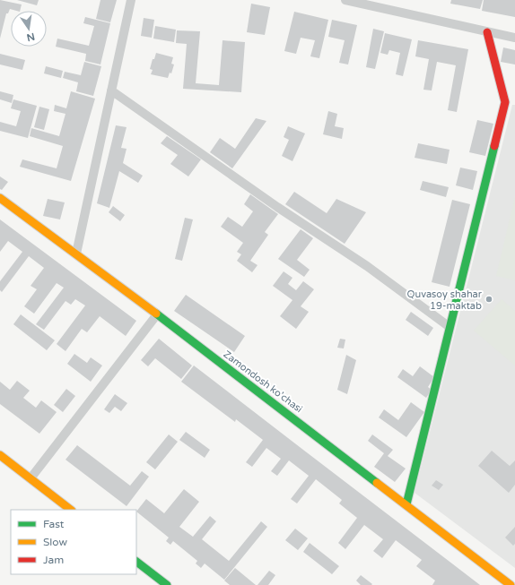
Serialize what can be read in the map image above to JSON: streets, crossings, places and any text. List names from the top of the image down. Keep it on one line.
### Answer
{"streets":{"street":["Zamondosh ko'chasi"]},"places":["Quvasoy shahar 19-maktab"],"legend":["Fast","Slow","Jam"],"north":"bottom"}
